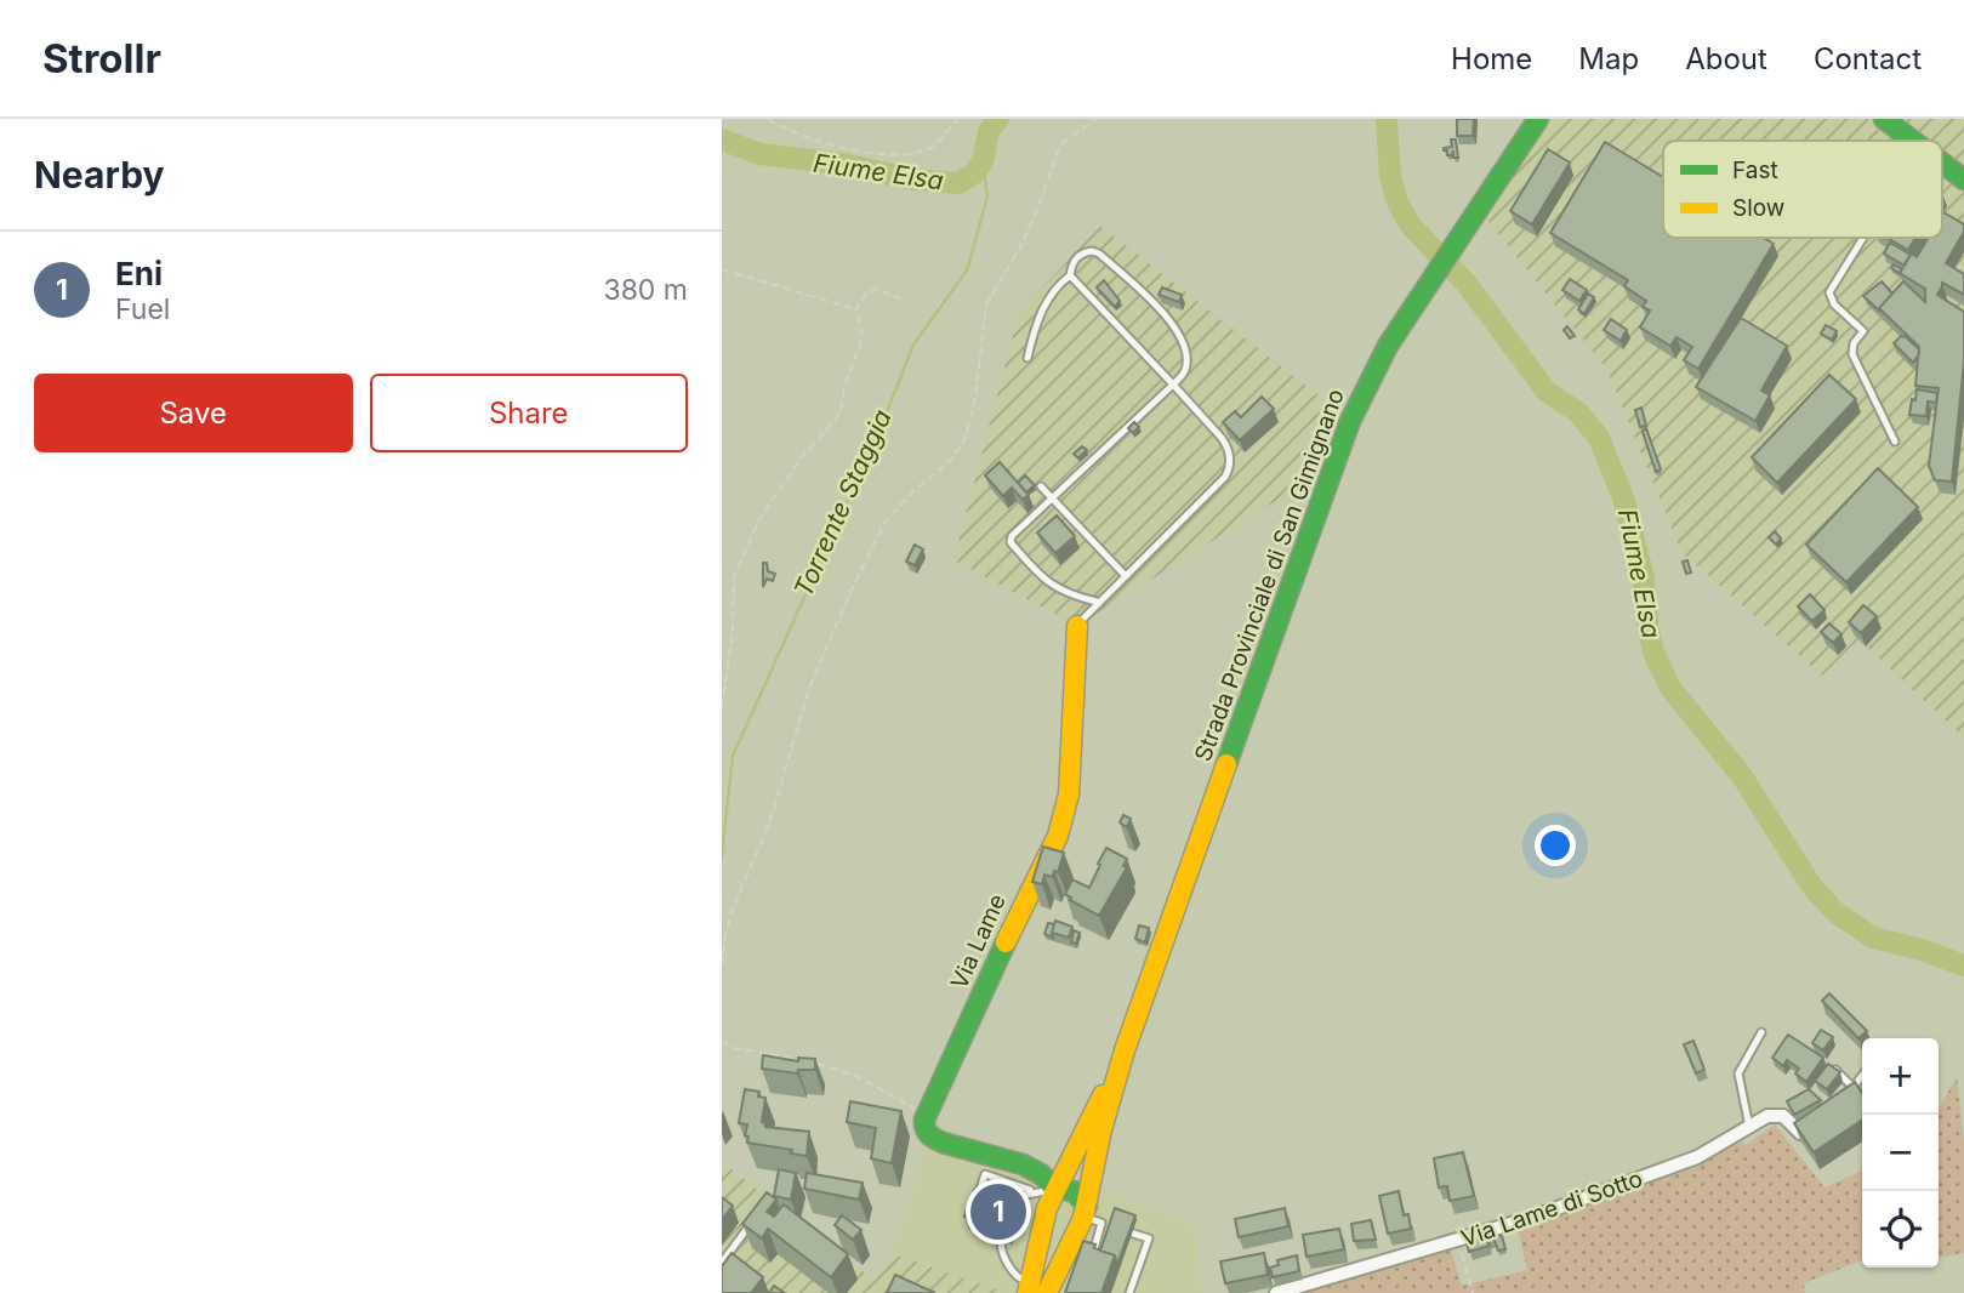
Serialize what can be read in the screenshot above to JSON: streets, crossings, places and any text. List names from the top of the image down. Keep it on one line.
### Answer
{"streets":{"main road":["Strada Provinciale di San Gimignano","Via Lame"],"street":["Via Lame di Sotto"]},"water":["Fiume Elsa","Torrente Staggia"],"legend":["Fast","Slow"],"page":{"header":"Strollr","nav":["Home","Map","About","Contact"],"heading":"Nearby","list":[{"mark":"1","name":"Eni","note":"Fuel","value":"380 m"}],"buttons":["Save","Share"],"map_buttons":["+","−"],"pins":"1"}}
